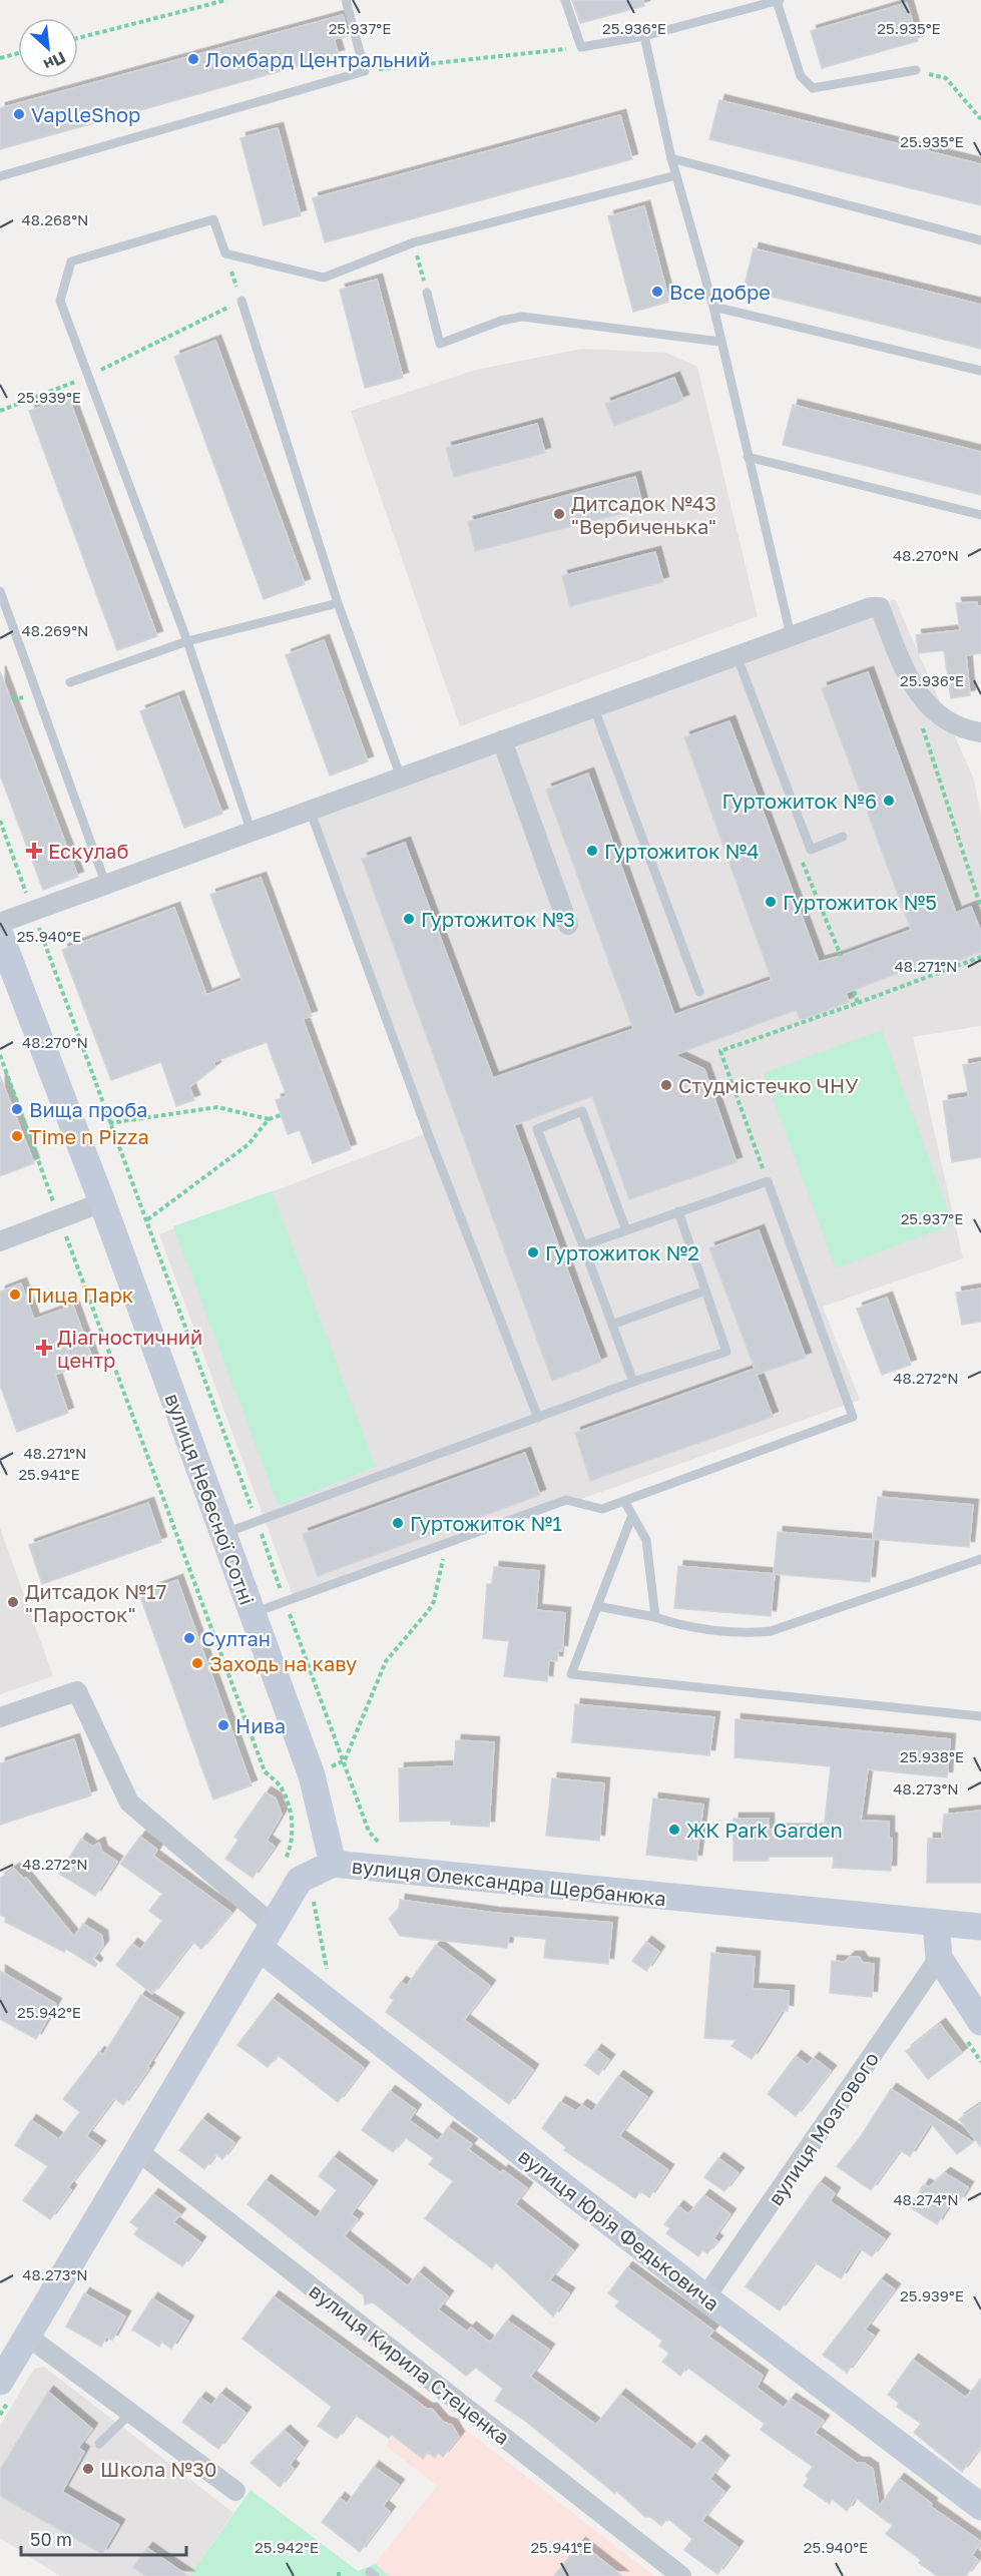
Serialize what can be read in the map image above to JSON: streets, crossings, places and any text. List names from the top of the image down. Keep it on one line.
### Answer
{"streets":{"street":["вулиця Небесної Сотні","вулиця Олександра Щербанюка","вулиця Мозгового","вулиця Юрія Федьковича","вулиця Кирила Стеценка"]},"crossings":[["вулиця Небесної Сотні","вулиця Олександра Щербанюка"],["вулиця Мозгового","вулиця Юрія Федьковича"]],"places":{"other":["Ломбард Центральний","VaplleShop","Все добре","Дитсадок №43 \"Вербиченька\"","Гуртожиток №6","Гуртожиток №4","Гуртожиток №5","Гуртожиток №3","Студмістечко ЧНУ","Вища проба","Time n Pizza","Гуртожиток №2","Пица Парк","Гуртожиток №1","Дитсадок №17 \"Паросток\"","Султан","Заходь на каву","Нива","ЖК Park Garden","Школа №30"],"health":["Ескулаб","Діагностичний центр"]},"scale_bar":"50 m","north":"bottom right","coordinates":["25.937°E","25.936°E","25.935°E","48.268°N","25.939°E","48.270°N","48.269°N","25.940°E","48.271°N","48.272°N","25.941°E","25.938°E","48.273°N","25.942°E","48.274°N"]}
